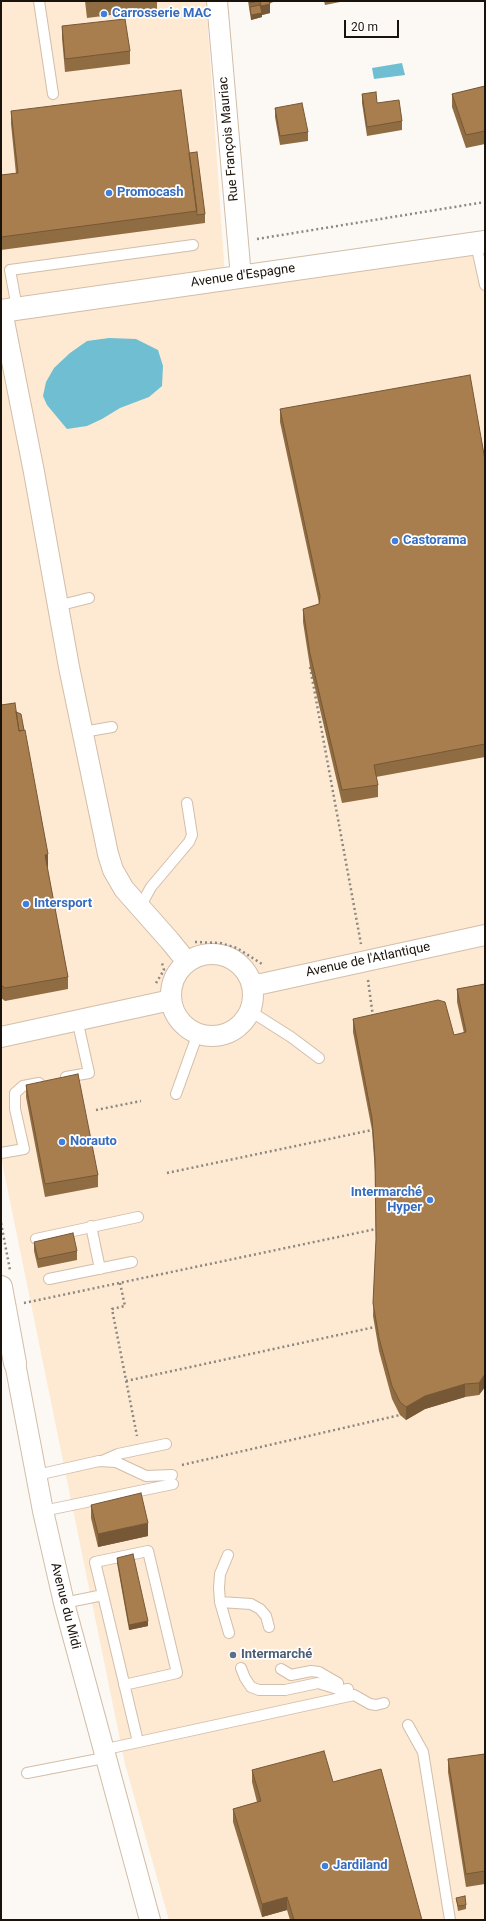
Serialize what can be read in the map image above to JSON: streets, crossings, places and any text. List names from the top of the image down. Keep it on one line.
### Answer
{"streets":{"street":["Rue François Mauriac","Avenue d'Espagne","Avenue de l'Atlantique","Avenue du Midi"]},"crossings":[["Rue François Mauriac","Avenue d'Espagne"]],"places":["Carrosserie MAC","Promocash","Castorama","Intersport","Norauto","Intermarché Hyper","Intermarché","Jardiland"],"scale_bar":"20 m"}
